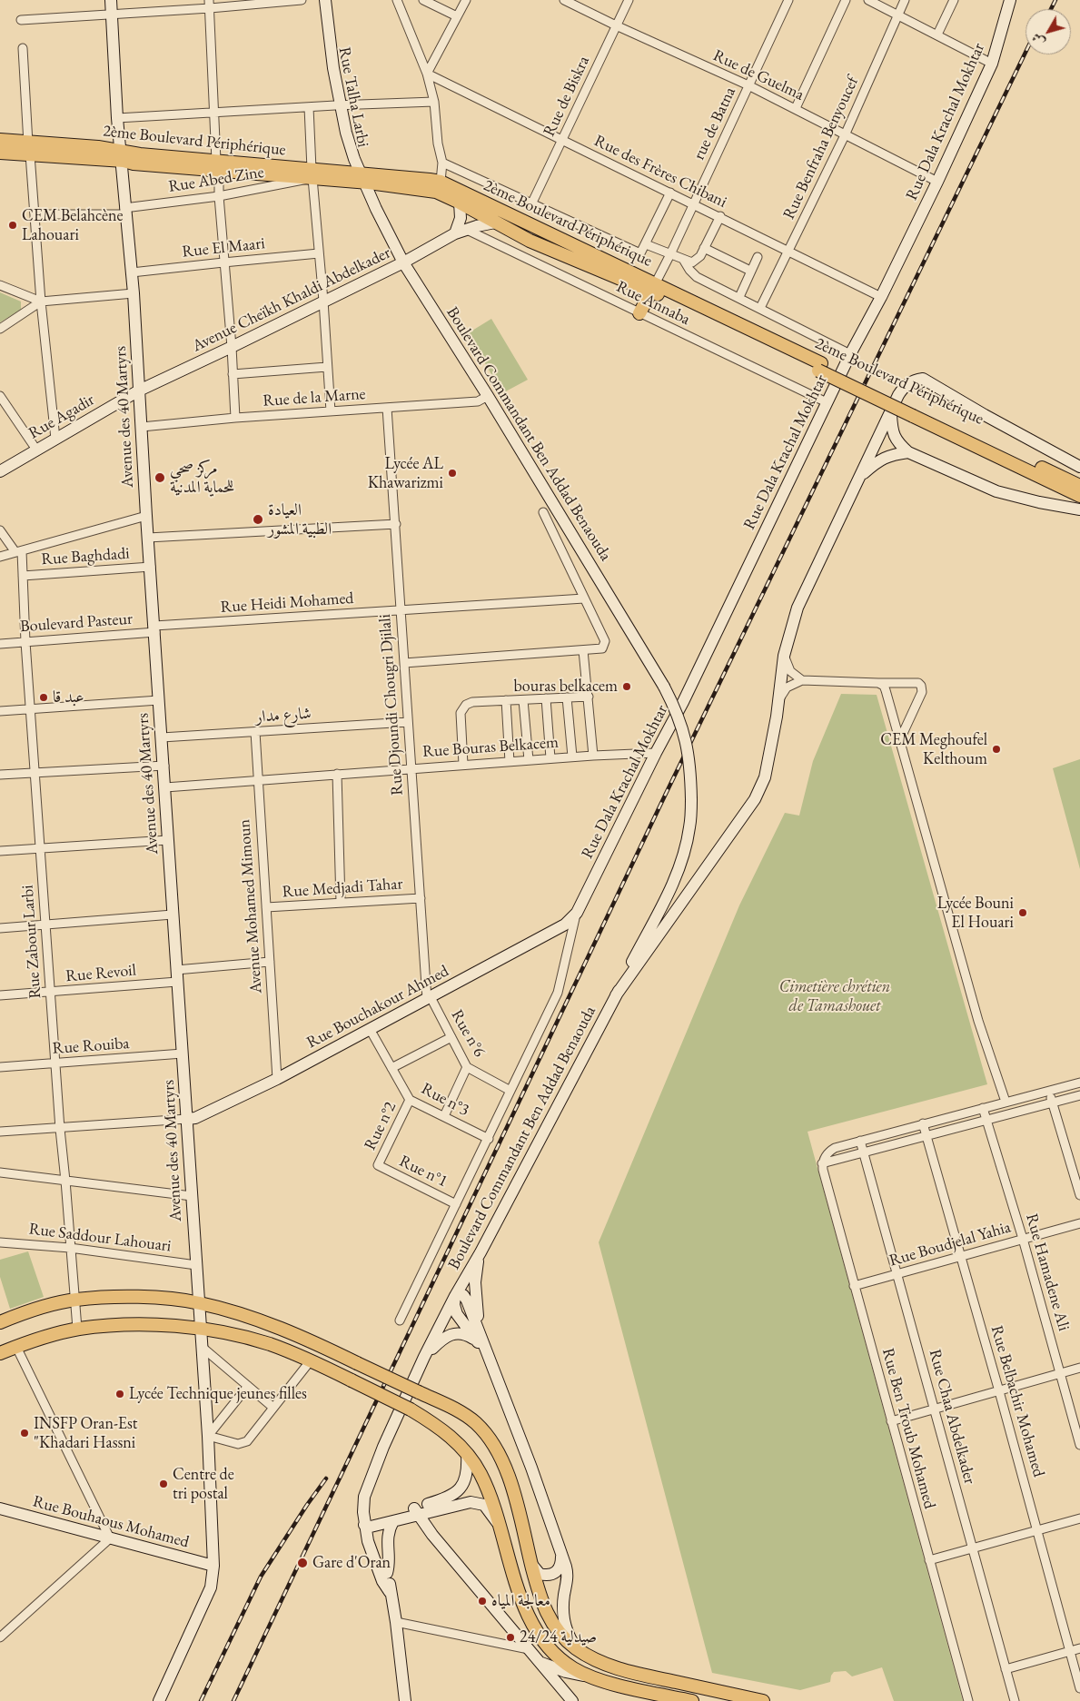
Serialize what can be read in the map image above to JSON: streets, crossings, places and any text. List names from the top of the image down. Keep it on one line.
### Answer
{"streets":{"main road":["2ème Boulevard Périphérique"],"street":["Rue de Guelma","Rue de Biskra","Rue Talha Larbi","Rue Dala Krachal Mokhtar","rue de Batna","Rue Benfraha Benyoucef","Rue des Frères Chibani","Rue Abed Zine","Rue El Maari","Avenue Cheïkh Khaldi Abdelkader","Rue Annaba","Rue de la Marne","Rue Agadir","Avenue des 40 Martyrs","Boulevard Commandant Ben Addad Benaouda","Rue Baghdadi","Rue Heidi Mohamed","Boulevard Pasteur","Rue Djoundi Chougri Djilali","شارع مدار","Rue Bouras Belkacem","Rue Medjadi Tahar","Avenue Mohamed Mimoun","Rue Zabour Larbi","Rue Revoil","Rue Bouchakour Ahmed","Rue n°6","Rue Rouiba","Rue n°3","Rue n°2","Rue n°1","Rue Saddour Lahouari","Rue Boudjelal Yahia","Rue Hamadene Ali","Rue Belbachir Mohamed","Rue Chaa Abdelkader","Rue Ben Troub Mohamed","Rue Bouhaous Mohamed"]},"crossings":[["Rue de Guelma","Rue de Biskra"],["Rue de Guelma","Rue Dala Krachal Mokhtar"],["Rue de Guelma","rue de Batna"],["Rue de Guelma","Rue Benfraha Benyoucef"],["Rue de Biskra","Rue des Frères Chibani"],["Rue Dala Krachal Mokhtar","Rue des Frères Chibani"],["Rue Dala Krachal Mokhtar","Rue Annaba"],["Rue Dala Krachal Mokhtar","Rue Bouras Belkacem"],["Rue Dala Krachal Mokhtar","Rue Bouchakour Ahmed"],["rue de Batna","2ème Boulevard Périphérique"],["rue de Batna","Rue des Frères Chibani"],["2ème Boulevard Périphérique","Rue Abed Zine"],["2ème Boulevard Périphérique","Avenue Cheïkh Khaldi Abdelkader"],["2ème Boulevard Périphérique","Avenue des 40 Martyrs"],["2ème Boulevard Périphérique","Boulevard Commandant Ben Addad Benaouda"],["Rue Benfraha Benyoucef","Rue des Frères Chibani"],["Rue Abed Zine","Avenue des 40 Martyrs"],["Rue El Maari","Avenue des 40 Martyrs"],["Avenue Cheïkh Khaldi Abdelkader","Rue Annaba"],["Avenue Cheïkh Khaldi Abdelkader","Rue Agadir"],["Avenue Cheïkh Khaldi Abdelkader","Avenue des 40 Martyrs"],["Avenue Cheïkh Khaldi Abdelkader","Boulevard Commandant Ben Addad Benaouda"],["Rue de la Marne","Avenue des 40 Martyrs"],["Rue de la Marne","Boulevard Commandant Ben Addad Benaouda"],["Rue de la Marne","Rue Djoundi Chougri Djilali"],["Rue Agadir","Avenue des 40 Martyrs"],["Avenue des 40 Martyrs","Rue Baghdadi"],["Avenue des 40 Martyrs","Rue Heidi Mohamed"],["Avenue des 40 Martyrs","Boulevard Pasteur"],["Avenue des 40 Martyrs","شارع مدار"],["Avenue des 40 Martyrs","Rue Bouras Belkacem"],["Avenue des 40 Martyrs","Rue Revoil"],["Avenue des 40 Martyrs","Rue Bouchakour Ahmed"],["Avenue des 40 Martyrs","Rue Rouiba"],["Avenue des 40 Martyrs","Rue Saddour Lahouari"],["Avenue des 40 Martyrs","Rue Bouhaous Mohamed"],["Rue Baghdadi","Rue Zabour Larbi"],["Rue Heidi Mohamed","Boulevard Pasteur"],["Rue Heidi Mohamed","Rue Djoundi Chougri Djilali"],["Boulevard Pasteur","Rue Zabour Larbi"],["Rue Djoundi Chougri Djilali","شارع مدار"],["Rue Djoundi Chougri Djilali","Rue Bouras Belkacem"],["Rue Djoundi Chougri Djilali","Rue Medjadi Tahar"],["Rue Djoundi Chougri Djilali","Rue Bouchakour Ahmed"],["Rue Djoundi Chougri Djilali","Rue n°6"],["شارع مدار","Avenue Mohamed Mimoun"],["Rue Bouras Belkacem","Avenue Mohamed Mimoun"],["Rue Medjadi Tahar","Avenue Mohamed Mimoun"],["Avenue Mohamed Mimoun","Rue Bouchakour Ahmed"],["Rue Zabour Larbi","Rue Revoil"],["Rue Zabour Larbi","Rue Rouiba"],["Rue Zabour Larbi","Rue Saddour Lahouari"],["Rue Bouchakour Ahmed","Rue n°6"],["Rue Bouchakour Ahmed","Rue n°3"],["Rue n°3","Rue n°2"],["Rue n°2","Rue n°1"],["Rue Boudjelal Yahia","Rue Hamadene Ali"],["Rue Boudjelal Yahia","Rue Belbachir Mohamed"],["Rue Boudjelal Yahia","Rue Chaa Abdelkader"],["Rue Boudjelal Yahia","Rue Ben Troub Mohamed"]],"parks":["Cimetière chrétien de Tamashouet"],"places":["CEM Belahcène Lahouari","Lycée AL Khawarizmi","مركز صحي للحماية المدنية","العيادة الطبية المشور","bouras belkacem","عبد قا","CEM Meghoufel Kelthoum","Lycée Bouni El Houari","Lycée Technique jeunes filles","INSFP Oran-Est \"Khadari Hassni","Centre de tri postal","Gare d'Oran","معالجة المياه","صيدلية 24/24"],"north":"bottom left"}
